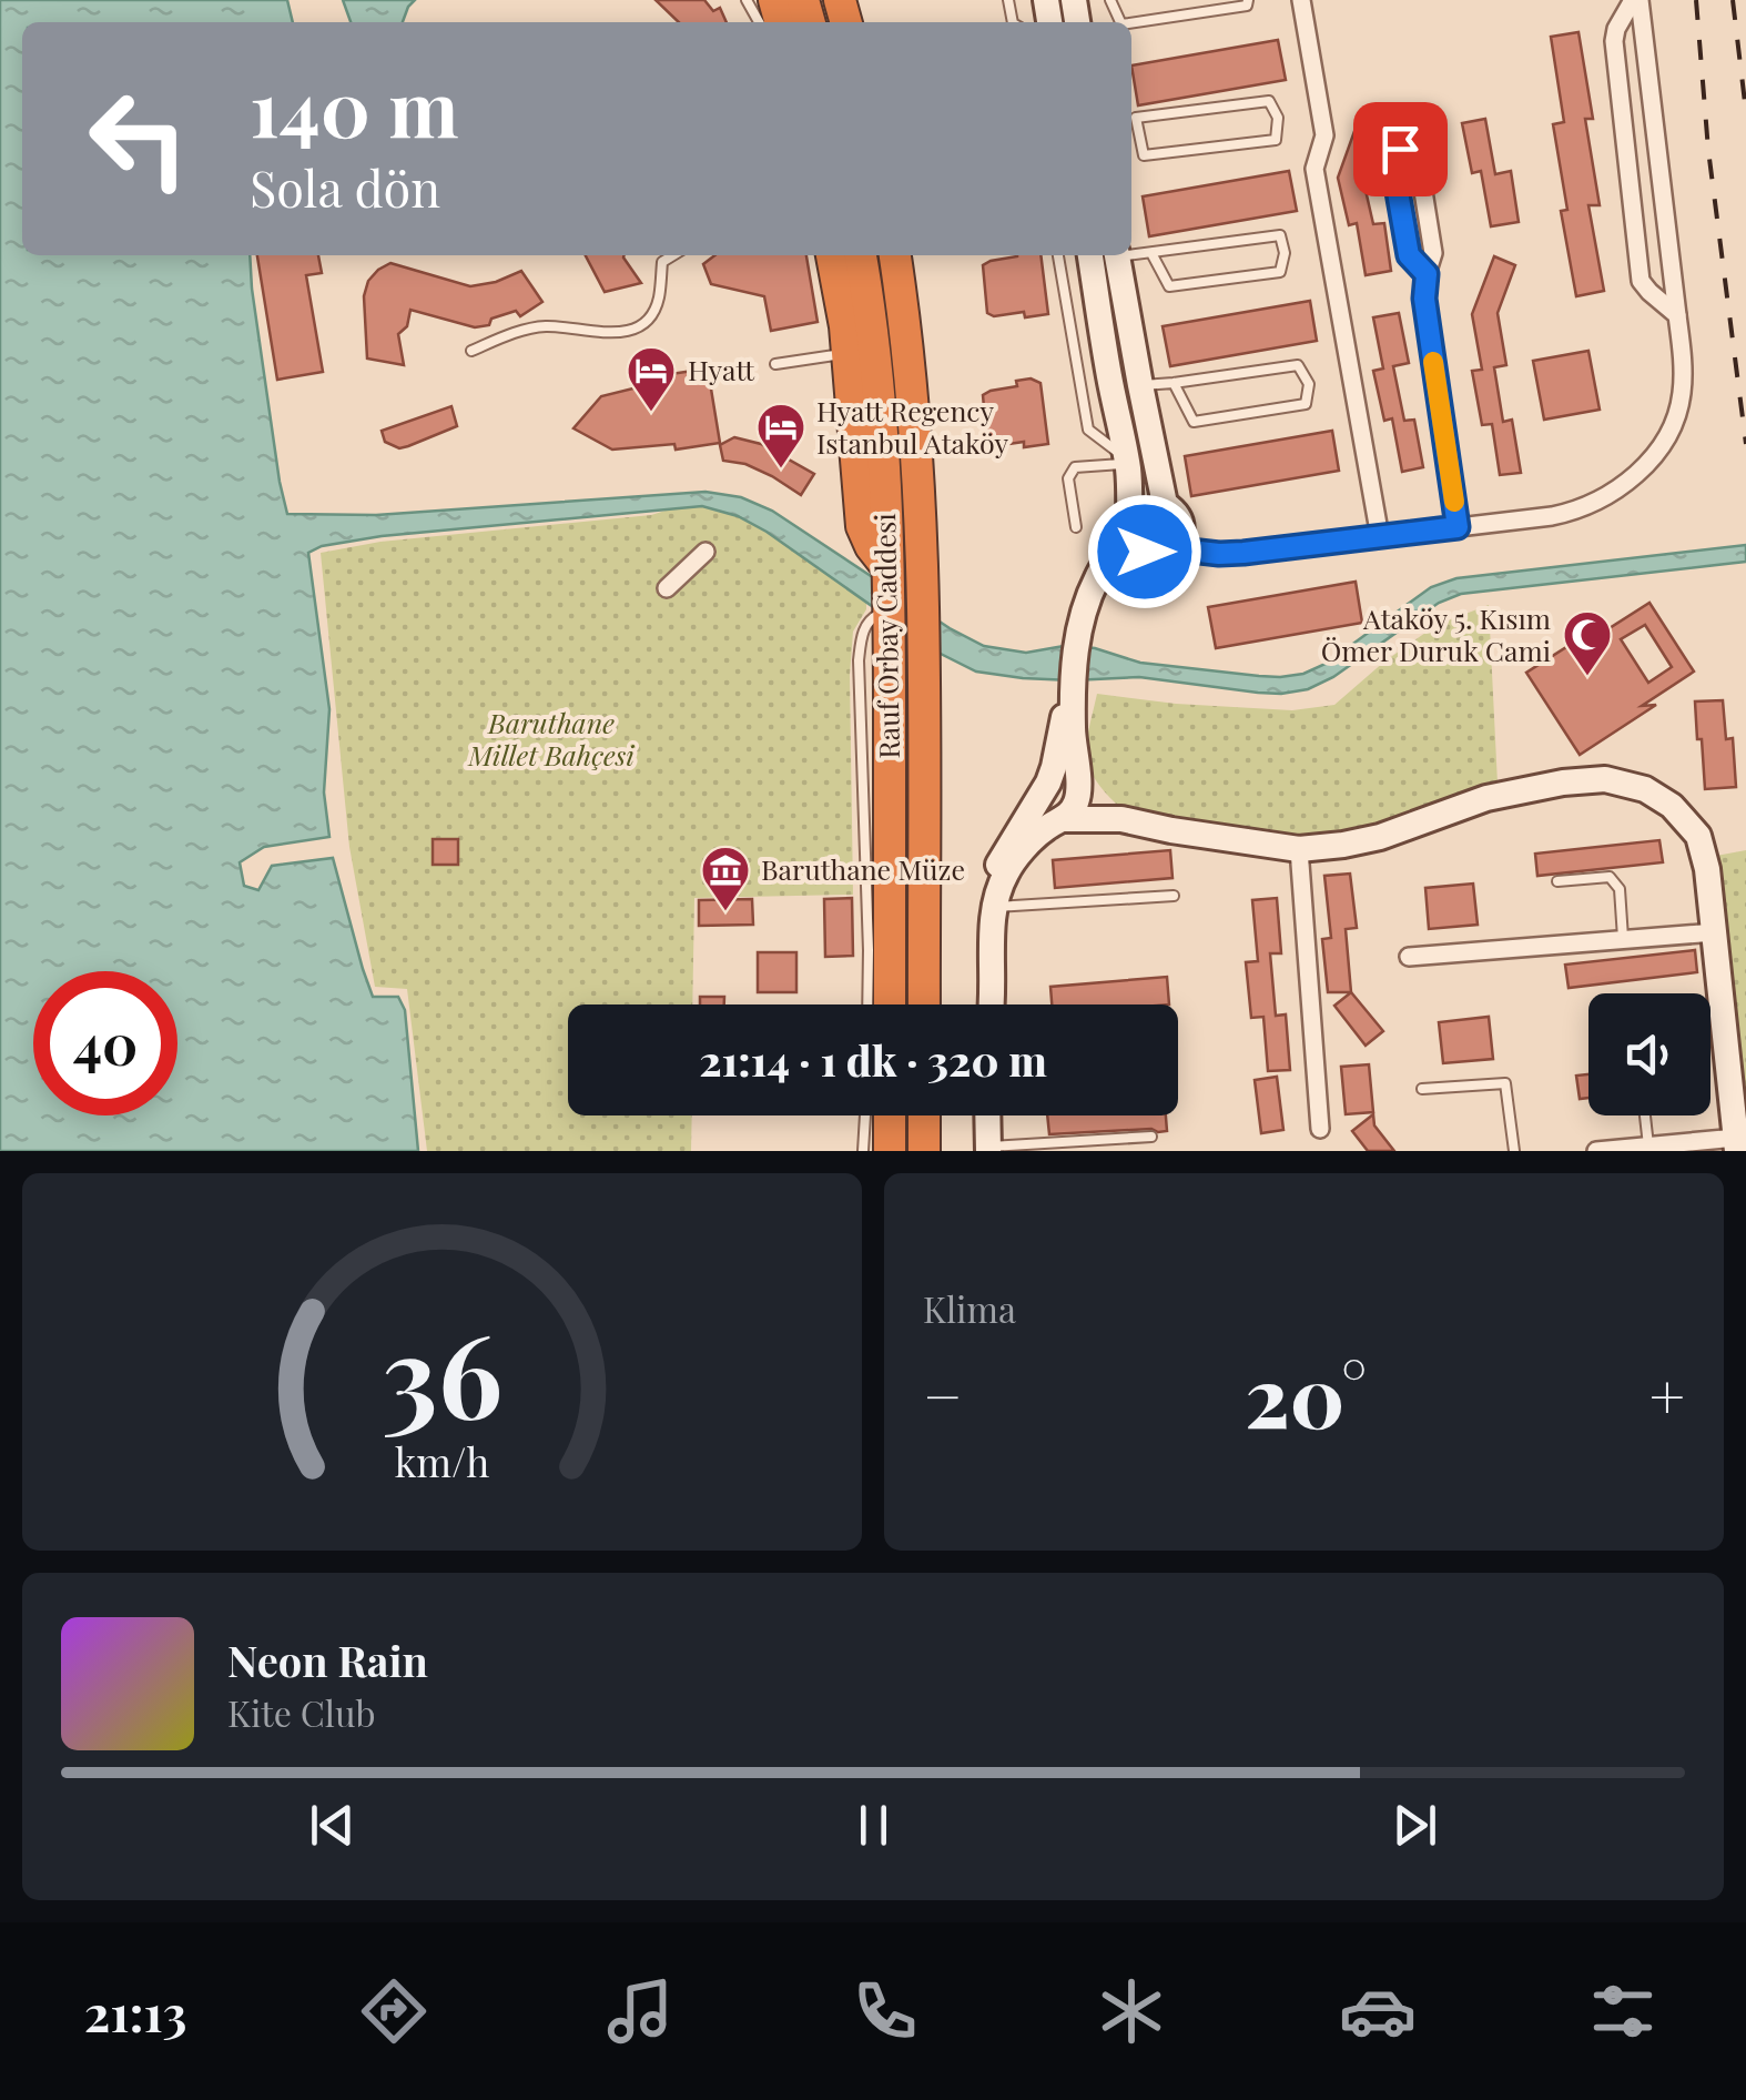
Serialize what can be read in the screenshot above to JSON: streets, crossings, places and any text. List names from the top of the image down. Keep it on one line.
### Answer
{"streets":{"highway":["Rauf Orbay Caddesi"]},"parks":["Baruthane Millet Bahçesi"],"places":{"hotel":["Hyatt","Hyatt Regency Istanbul Ataköy"],"mosque":["Ataköy 5. Kısım Ömer Duruk Cami"],"museum":["Baruthane Müze"]},"page":{"turn":["140 m","Sola dön"],"limit":"40","trip":"21:14 · 1 dk · 320 m","tile":"Klima","heat":["−","20°","+"],"song":["Neon Rain","Kite Club"],"tabs":"21:13","gauge":["36","km/h"]}}
